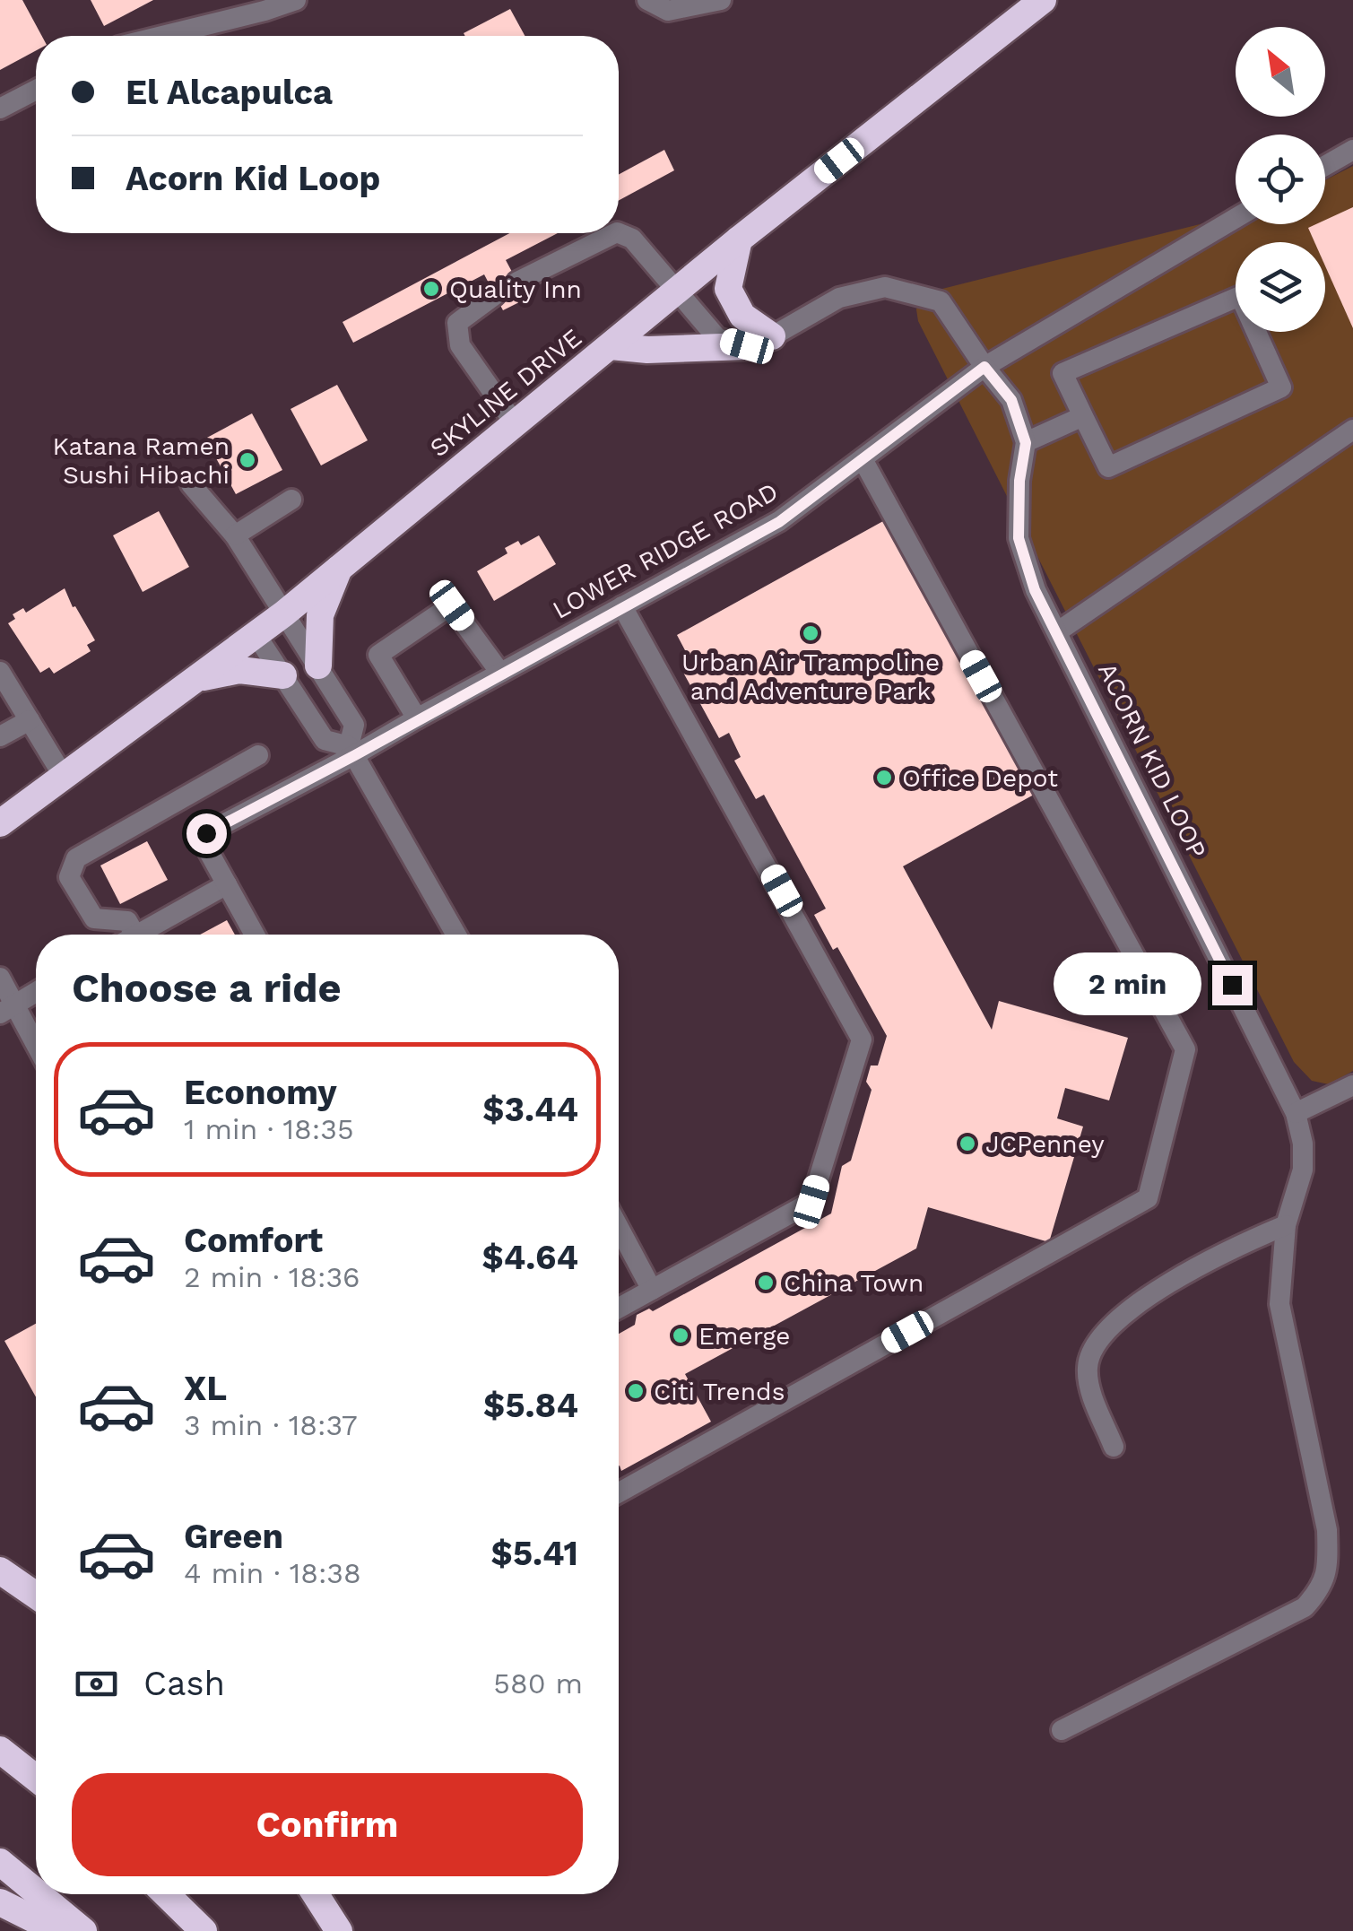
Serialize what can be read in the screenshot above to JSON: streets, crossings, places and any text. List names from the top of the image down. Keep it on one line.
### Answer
{"streets":{"highway":["SKYLINE DRIVE"],"street":["LOWER RIDGE ROAD","ACORN KID LOOP"]},"crossings":[["LOWER RIDGE ROAD","ACORN KID LOOP"]],"places":["Quality Inn","Katana Ramen Sushi Hibachi","Urban Air Trampoline and Adventure Park","Office Depot","JCPenney","China Town","Emerge","Citi Trends"],"north":"top left","page":{"banner":["El Alcapulca","Acorn Kid Loop"],"heading":"Choose a ride","bubble":"2 min","list":[{"name":"Economy","note":"1 min · 18:35","value":"$3.44"},{"name":"Comfort","note":"2 min · 18:36","value":"$4.64"},{"name":"XL","note":"3 min · 18:37","value":"$5.84"},{"name":"Green","note":"4 min · 18:38","value":"$5.41"}],"pay":["Cash","580 m"],"buttons":"Confirm"}}
